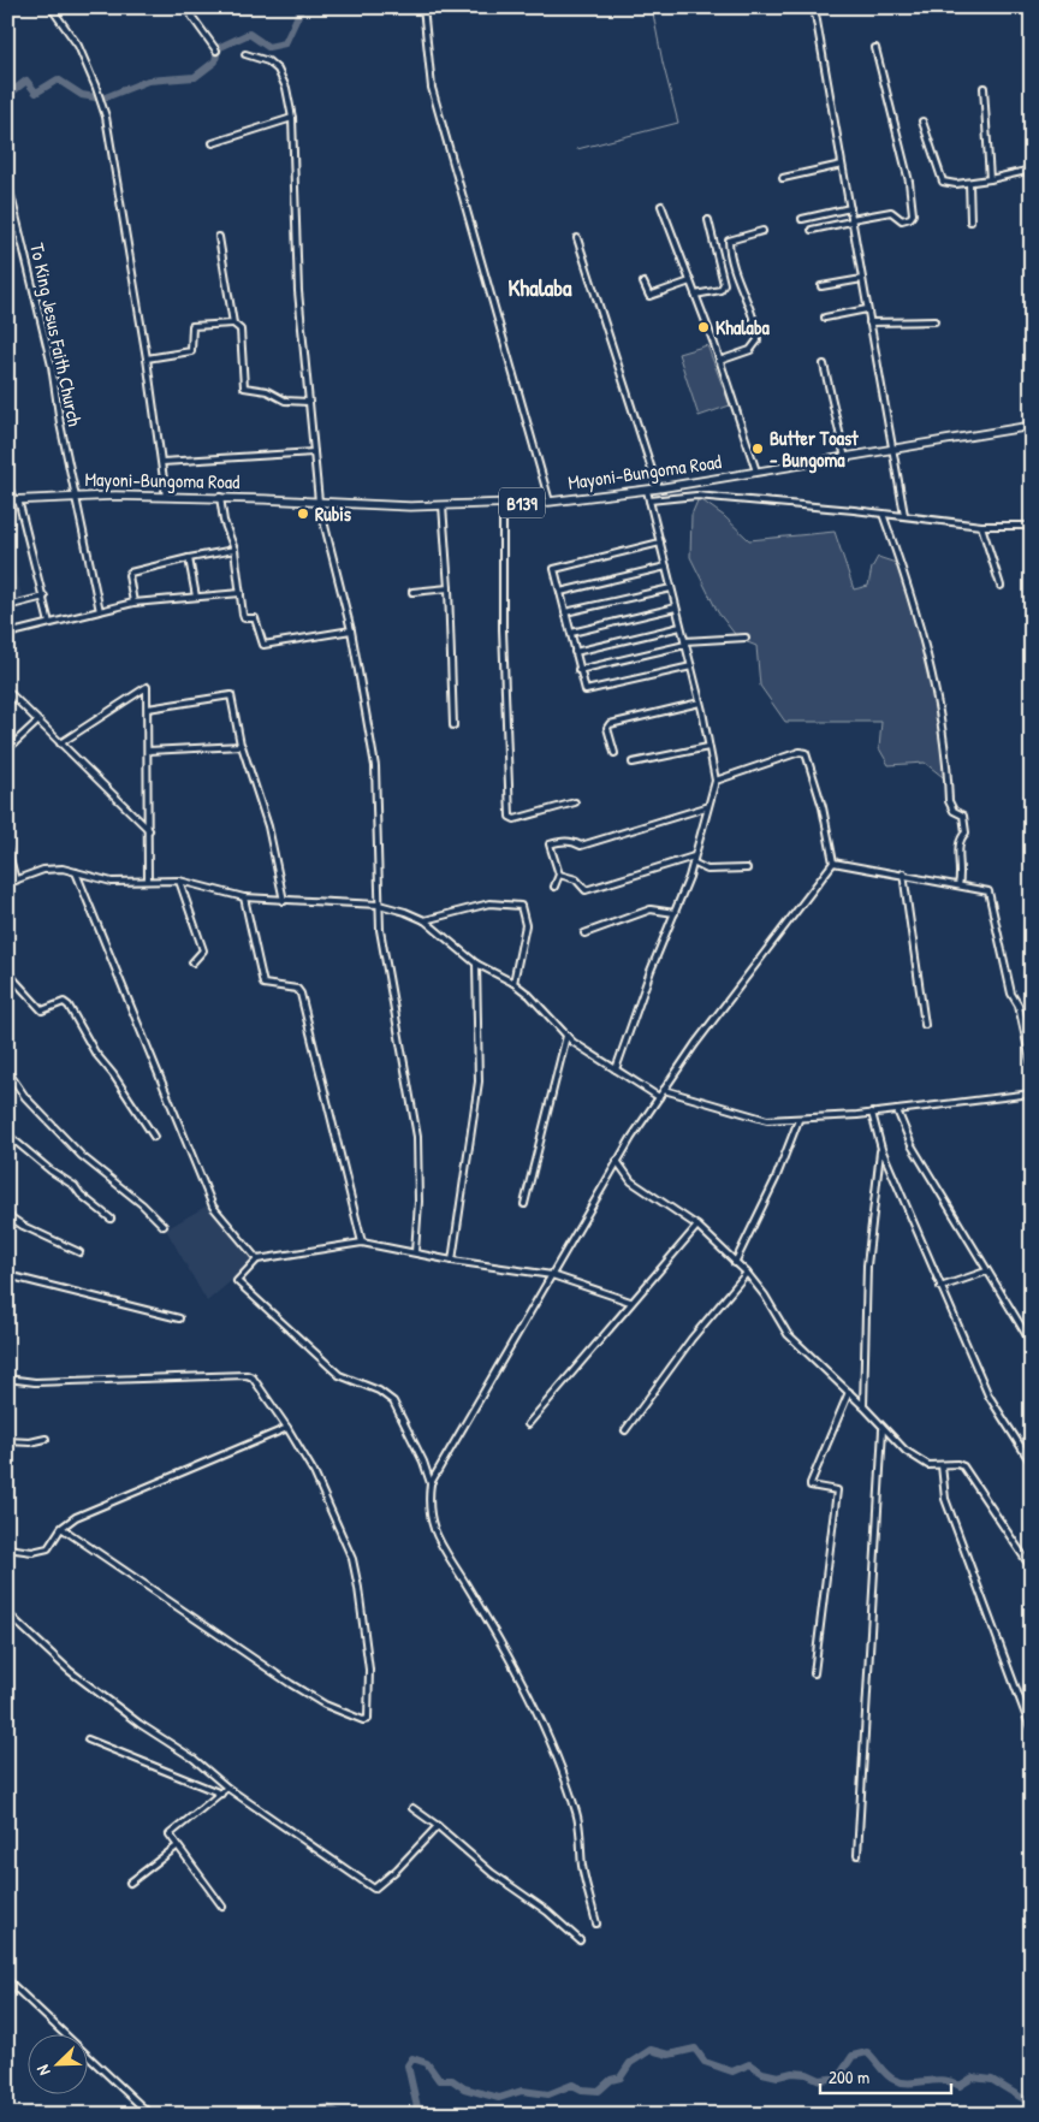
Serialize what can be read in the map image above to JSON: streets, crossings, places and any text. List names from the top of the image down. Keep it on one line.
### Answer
{"streets":{"main road":["Mayoni-Bungoma Road","B139"],"street":["To King Jesus Faith Church"]},"crossings":[["To King Jesus Faith Church","Mayoni-Bungoma Road"]],"districts":["Khalaba"],"places":["Khalaba","Butter Toast - Bungoma","Rubis"],"scale_bar":"200 m","north":"bottom left"}
